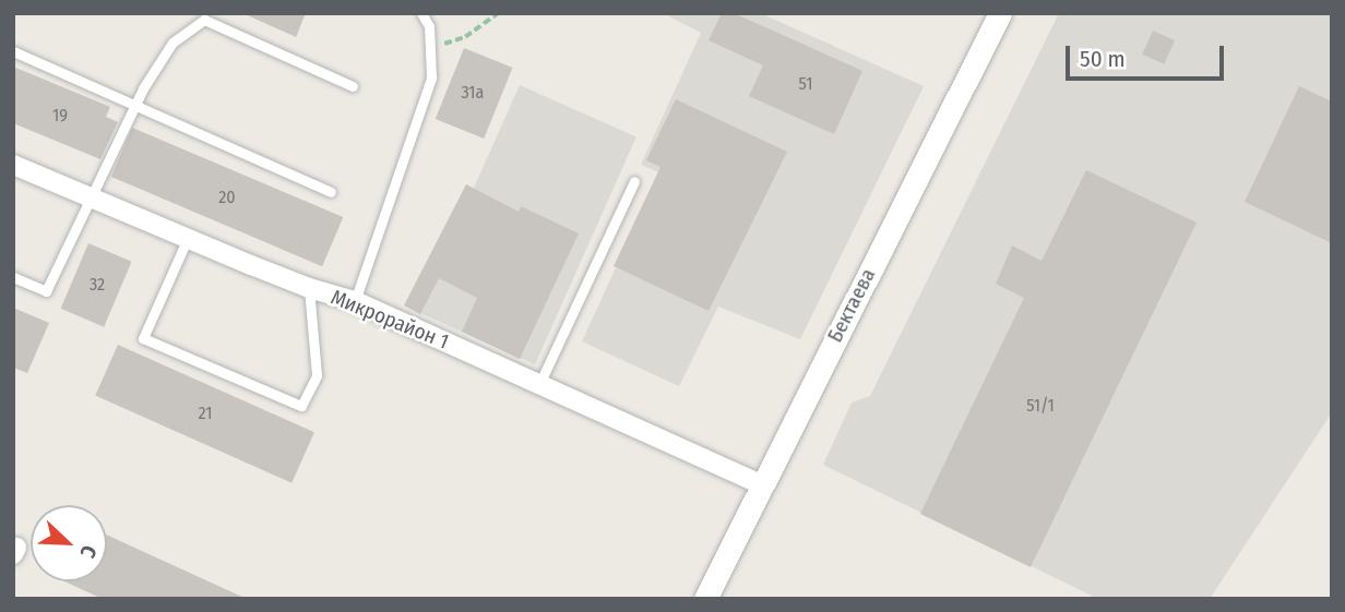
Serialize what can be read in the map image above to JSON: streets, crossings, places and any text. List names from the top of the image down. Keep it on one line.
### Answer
{"streets":{"street":["Бектаева","Микрорайон 1"]},"crossings":[["Бектаева","Микрорайон 1"]],"house_numbers":["51","31а","19","20","32","51/1","21"],"scale_bar":"50 m","north":"bottom right"}
